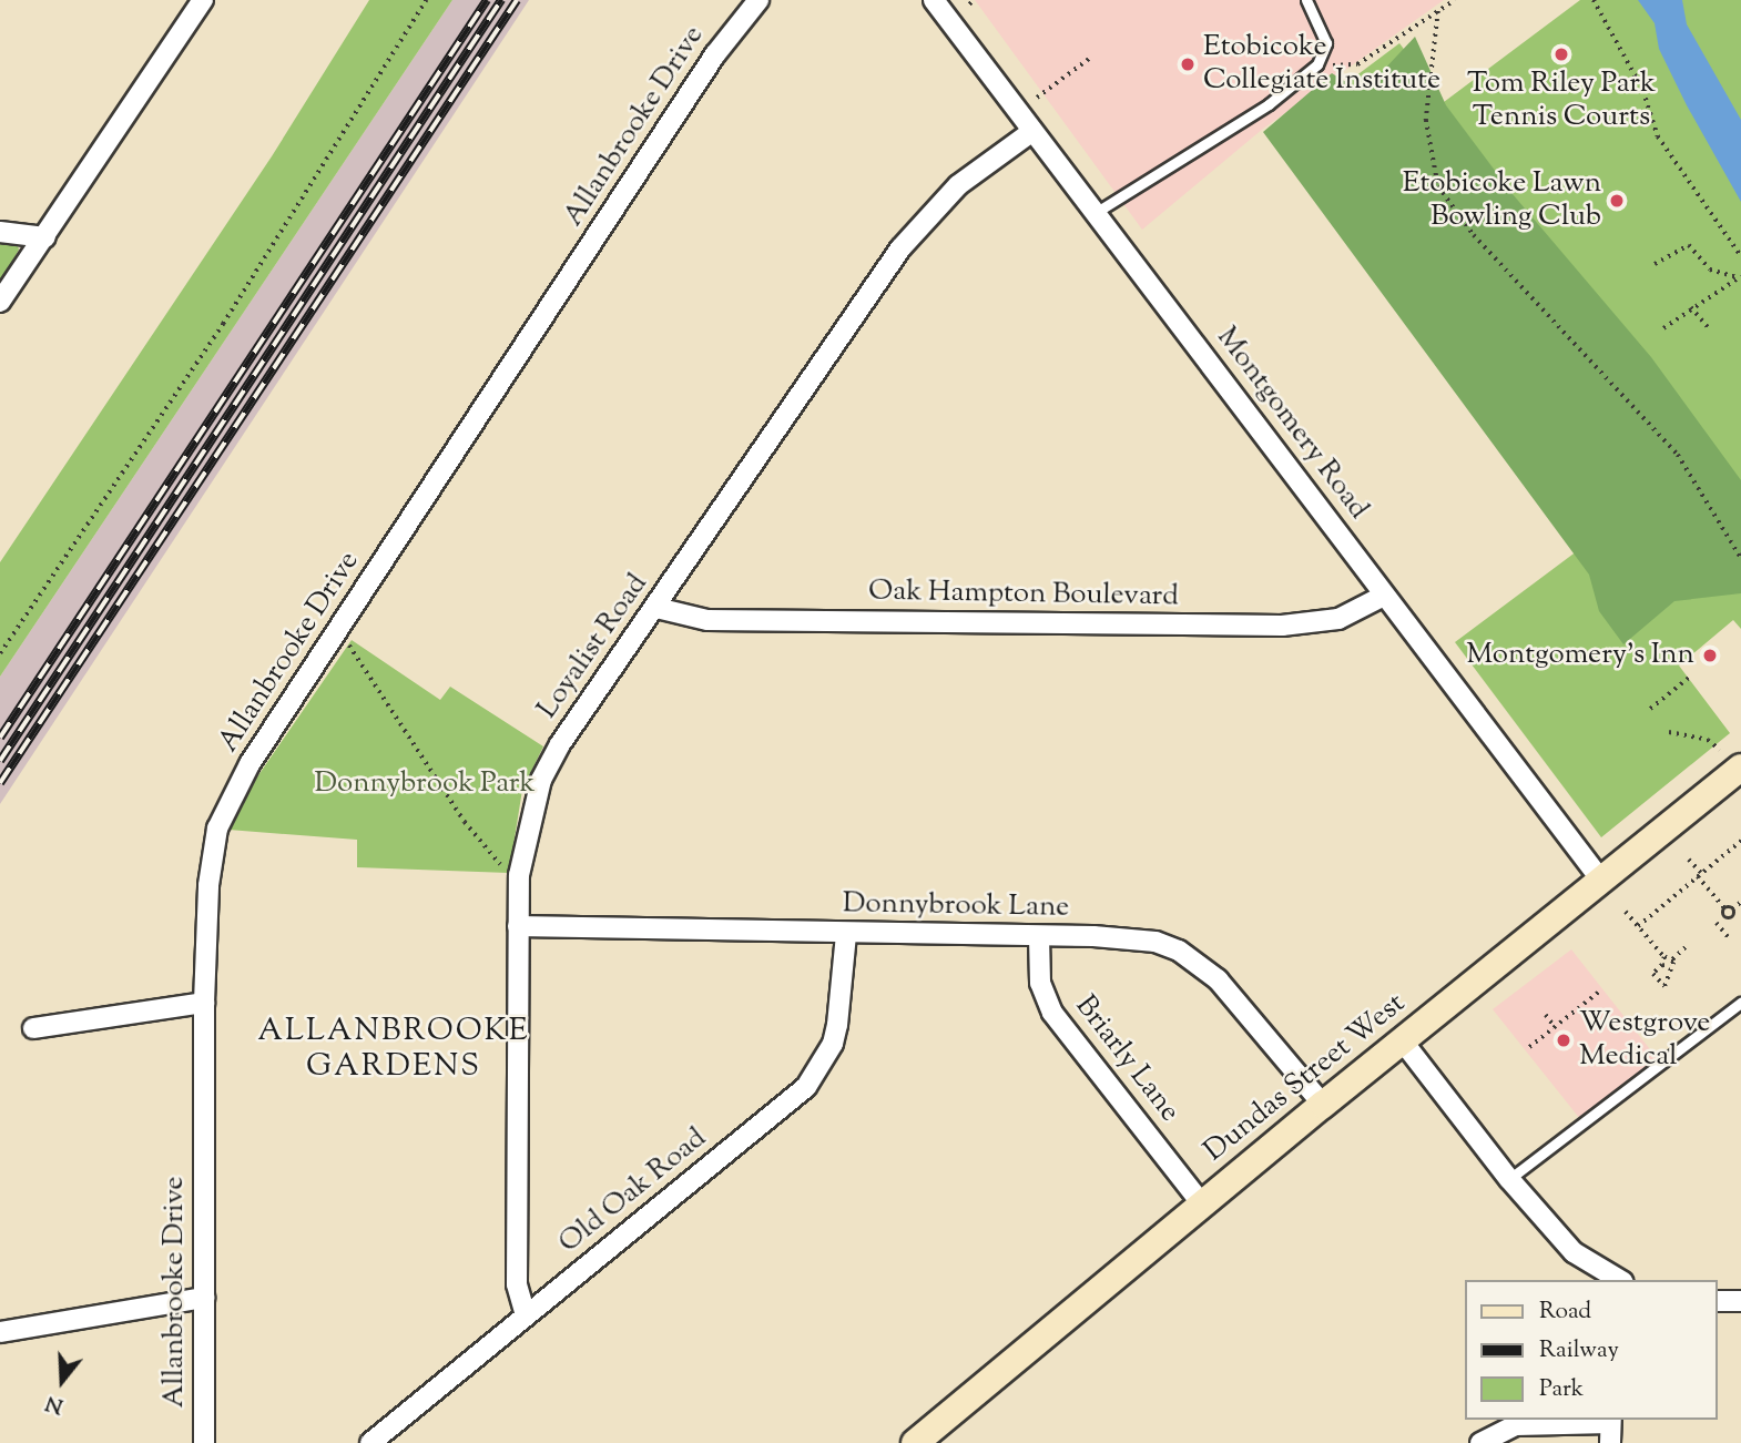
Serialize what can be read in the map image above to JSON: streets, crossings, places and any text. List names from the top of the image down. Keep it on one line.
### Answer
{"streets":{"main road":["Dundas Street West"],"street":["Allanbrooke Drive","Montgomery Road","Oak Hampton Boulevard","Loyalist Road","Donnybrook Lane","Briarly Lane","Old Oak Road"]},"crossings":[["Montgomery Road","Oak Hampton Boulevard"],["Montgomery Road","Loyalist Road"],["Montgomery Road","Dundas Street West"],["Oak Hampton Boulevard","Loyalist Road"],["Loyalist Road","Donnybrook Lane"],["Loyalist Road","Old Oak Road"],["Donnybrook Lane","Briarly Lane"],["Donnybrook Lane","Dundas Street West"],["Donnybrook Lane","Old Oak Road"],["Briarly Lane","Dundas Street West"]],"districts":["ALLANBROOKE GARDENS"],"parks":["Donnybrook Park"],"places":["Tom Riley Park Tennis Courts","Etobicoke Collegiate Institute","Etobicoke Lawn Bowling Club","Montgomery's Inn","Westgrove Medical"],"legend":["Road","Railway","Park"],"north":"bottom"}
